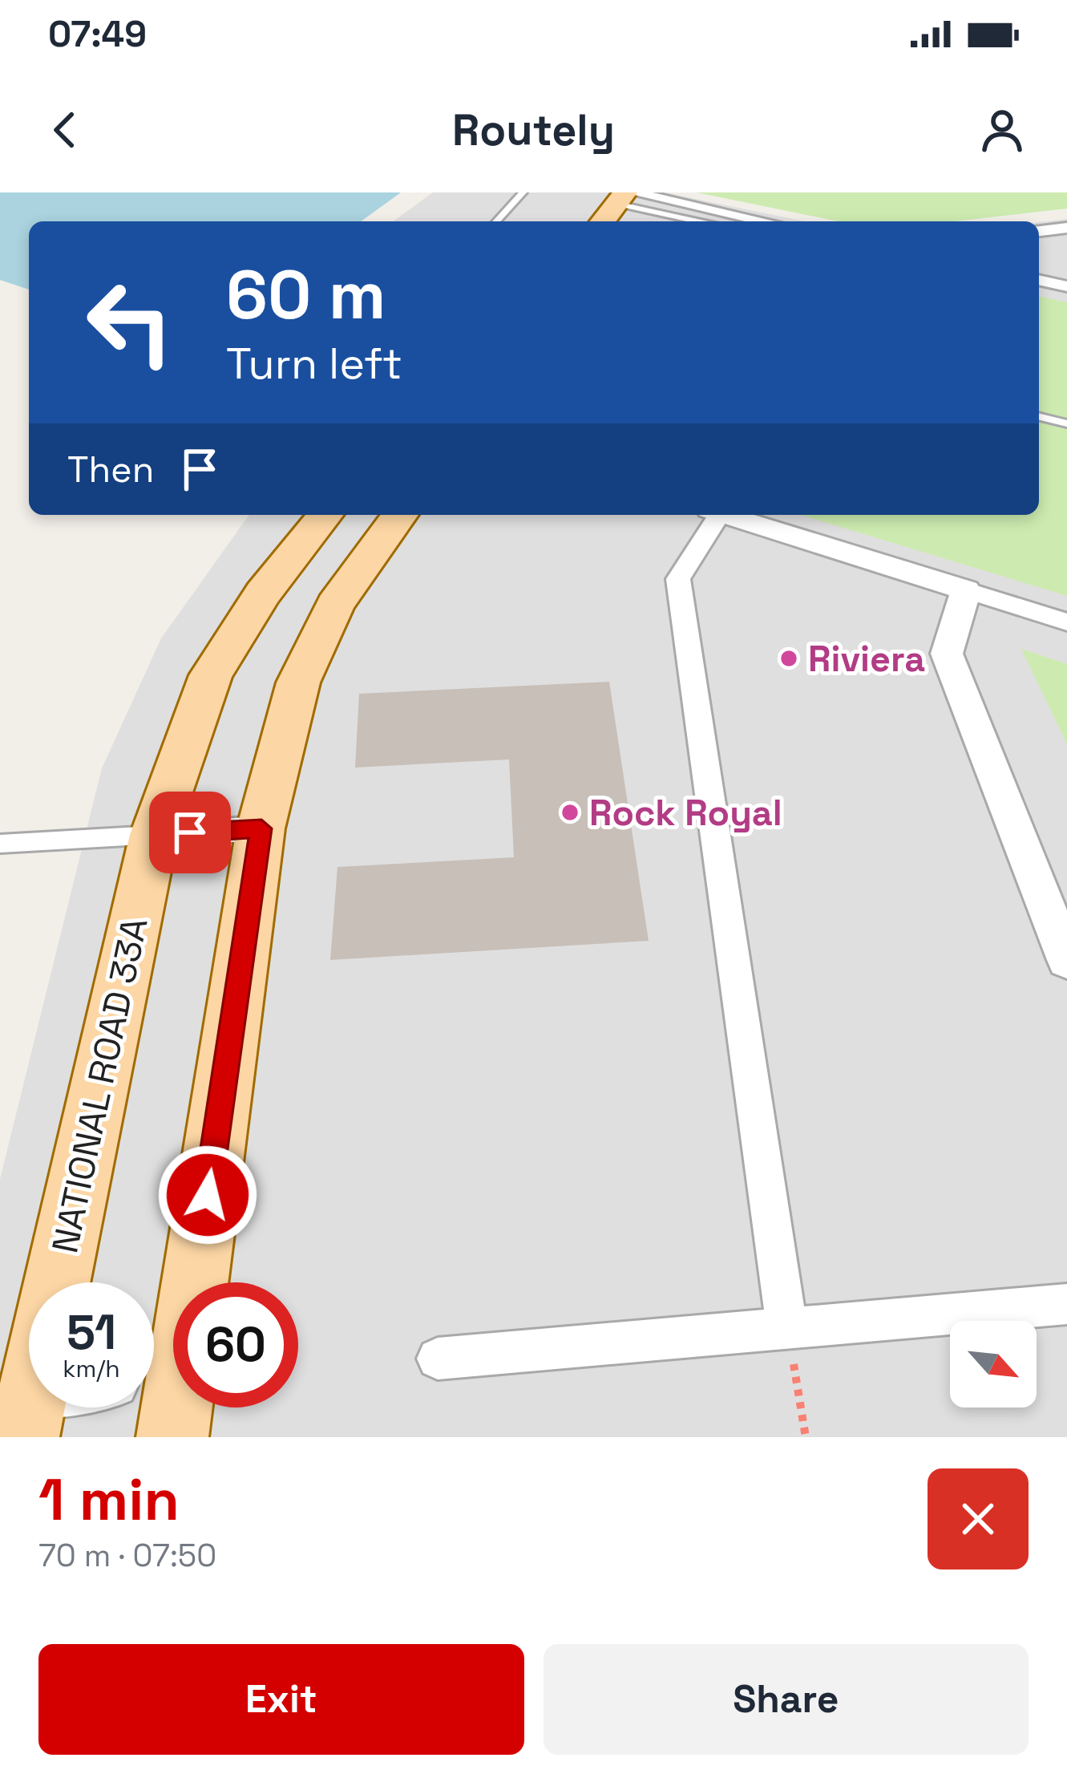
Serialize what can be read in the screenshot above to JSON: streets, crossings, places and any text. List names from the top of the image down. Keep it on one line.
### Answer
{"streets":{"main road":["NATIONAL ROAD 33A"]},"places":["Riviera","Rock Royal"],"north":"bottom right","page":{"status":"07:49","header":"Routely","turn":["60 m","Turn left"],"then":"Then","speed":"51 km/h","limit":"60","heading":["1 min","70 m · 07:50"],"buttons":["Exit","Share"]}}
